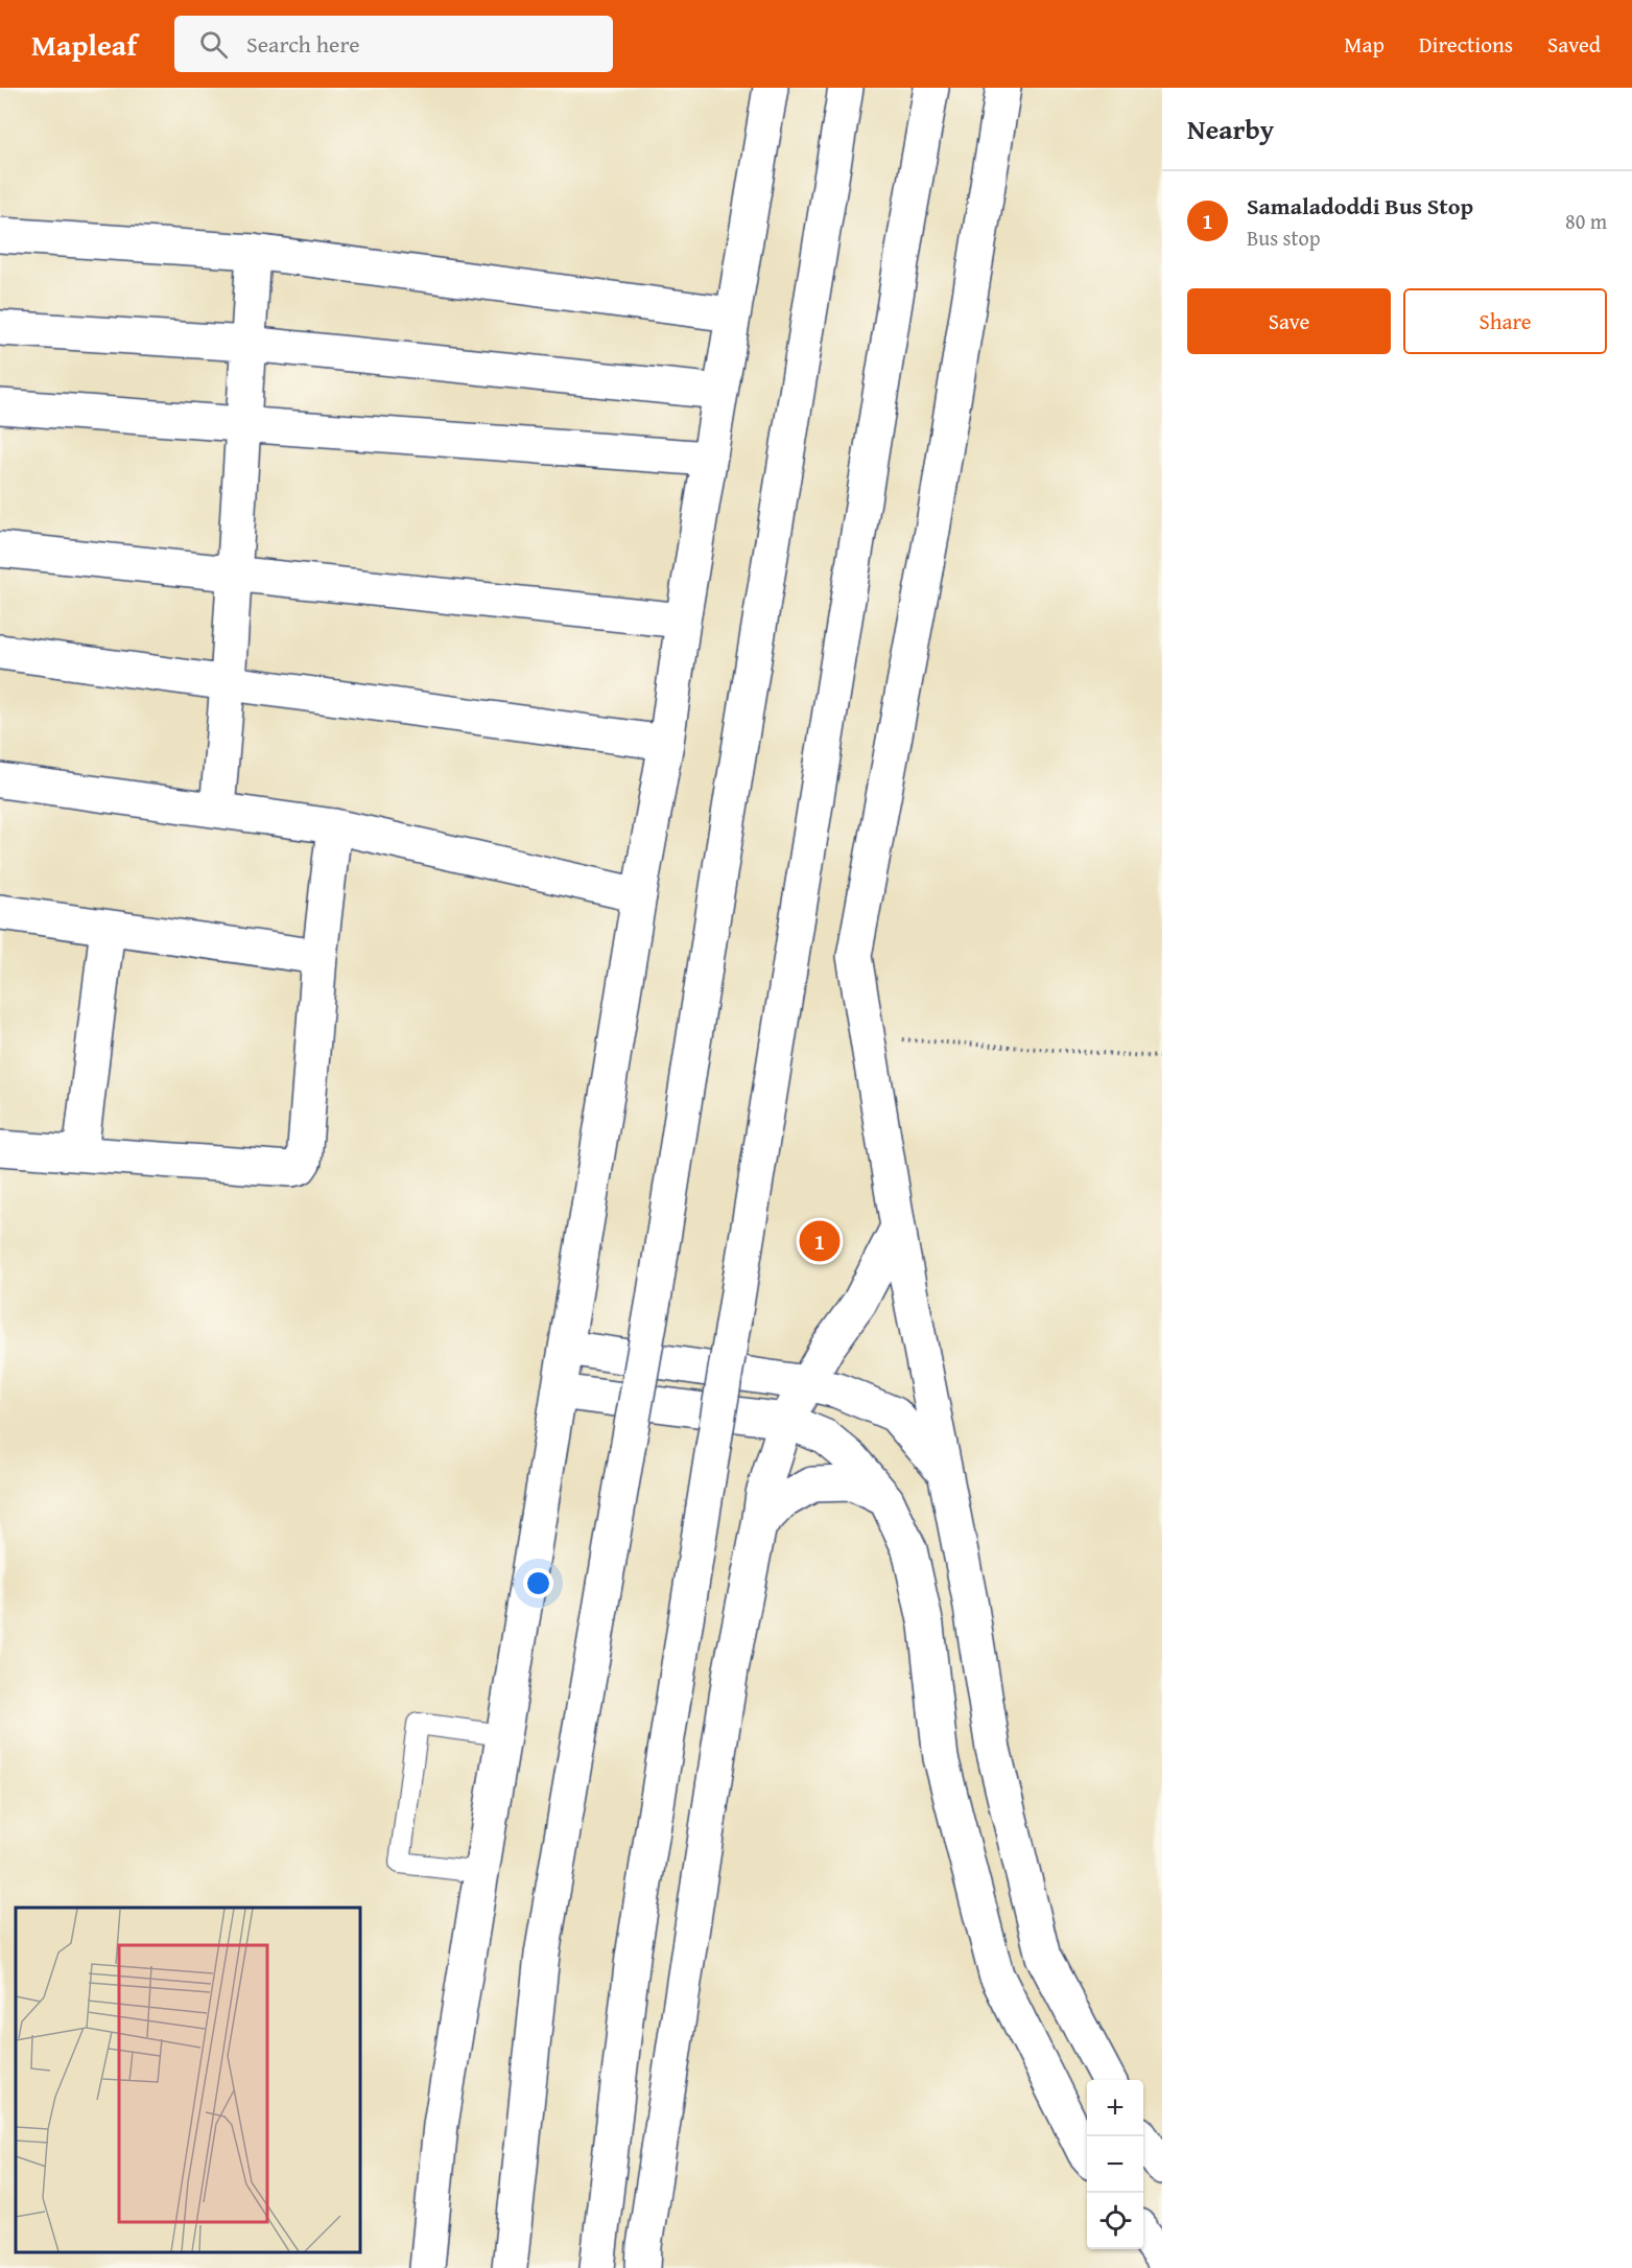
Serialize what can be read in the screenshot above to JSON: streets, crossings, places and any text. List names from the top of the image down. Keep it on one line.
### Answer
{"page":{"header":"Mapleaf","search":"Search here","nav":["Map","Directions","Saved"],"heading":"Nearby","list":[{"mark":"1","name":"Samaladoddi Bus Stop","note":"Bus stop","value":"80 m"}],"buttons":["Save","Share"],"pins":"1","map_buttons":["+","−"]}}
